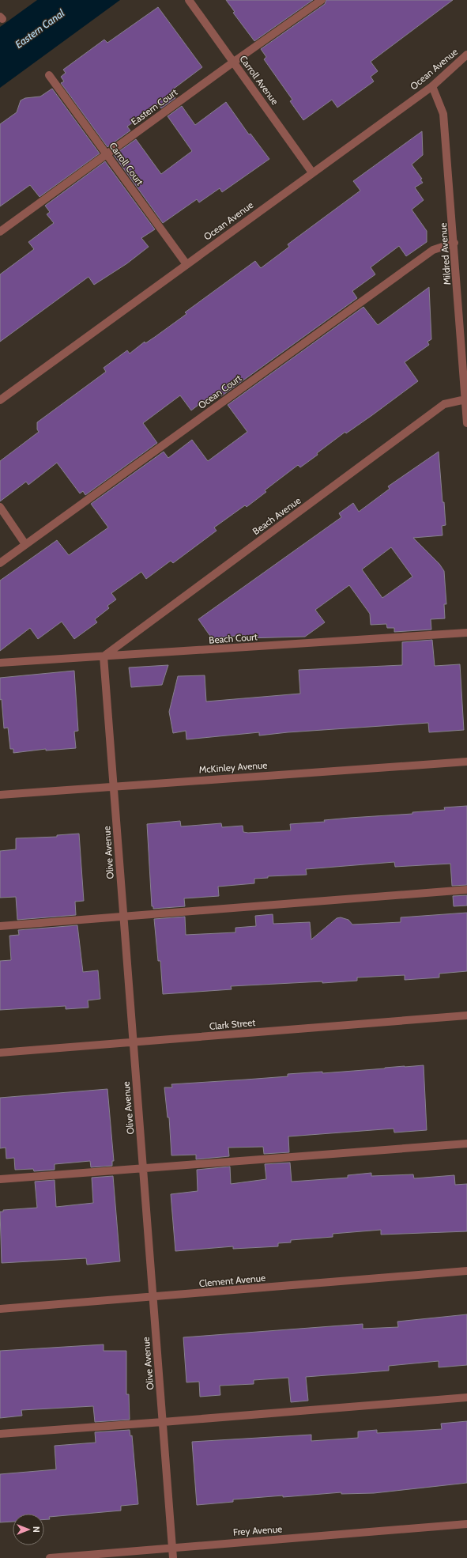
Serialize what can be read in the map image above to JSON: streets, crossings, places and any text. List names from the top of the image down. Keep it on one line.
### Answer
{"streets":{"street":["Ocean Avenue","Carroll Avenue","Eastern Court","Carroll Court","Mildred Avenue","Ocean Court","Beach Avenue","Beach Court","McKinley Avenue","Olive Avenue","Clark Street","Clement Avenue","Frey Avenue"]},"crossings":[["Ocean Avenue","Carroll Avenue"],["Ocean Avenue","Carroll Court"],["Ocean Avenue","Mildred Avenue"],["Carroll Avenue","Eastern Court"],["Eastern Court","Carroll Court"],["Mildred Avenue","Ocean Court"],["Mildred Avenue","Beach Avenue"],["Beach Avenue","Beach Court"],["Beach Avenue","Olive Avenue"],["Beach Court","Olive Avenue"],["McKinley Avenue","Olive Avenue"],["Olive Avenue","Clark Street"],["Olive Avenue","Clement Avenue"],["Olive Avenue","Frey Avenue"]],"water":["Eastern Canal"],"north":"right"}
